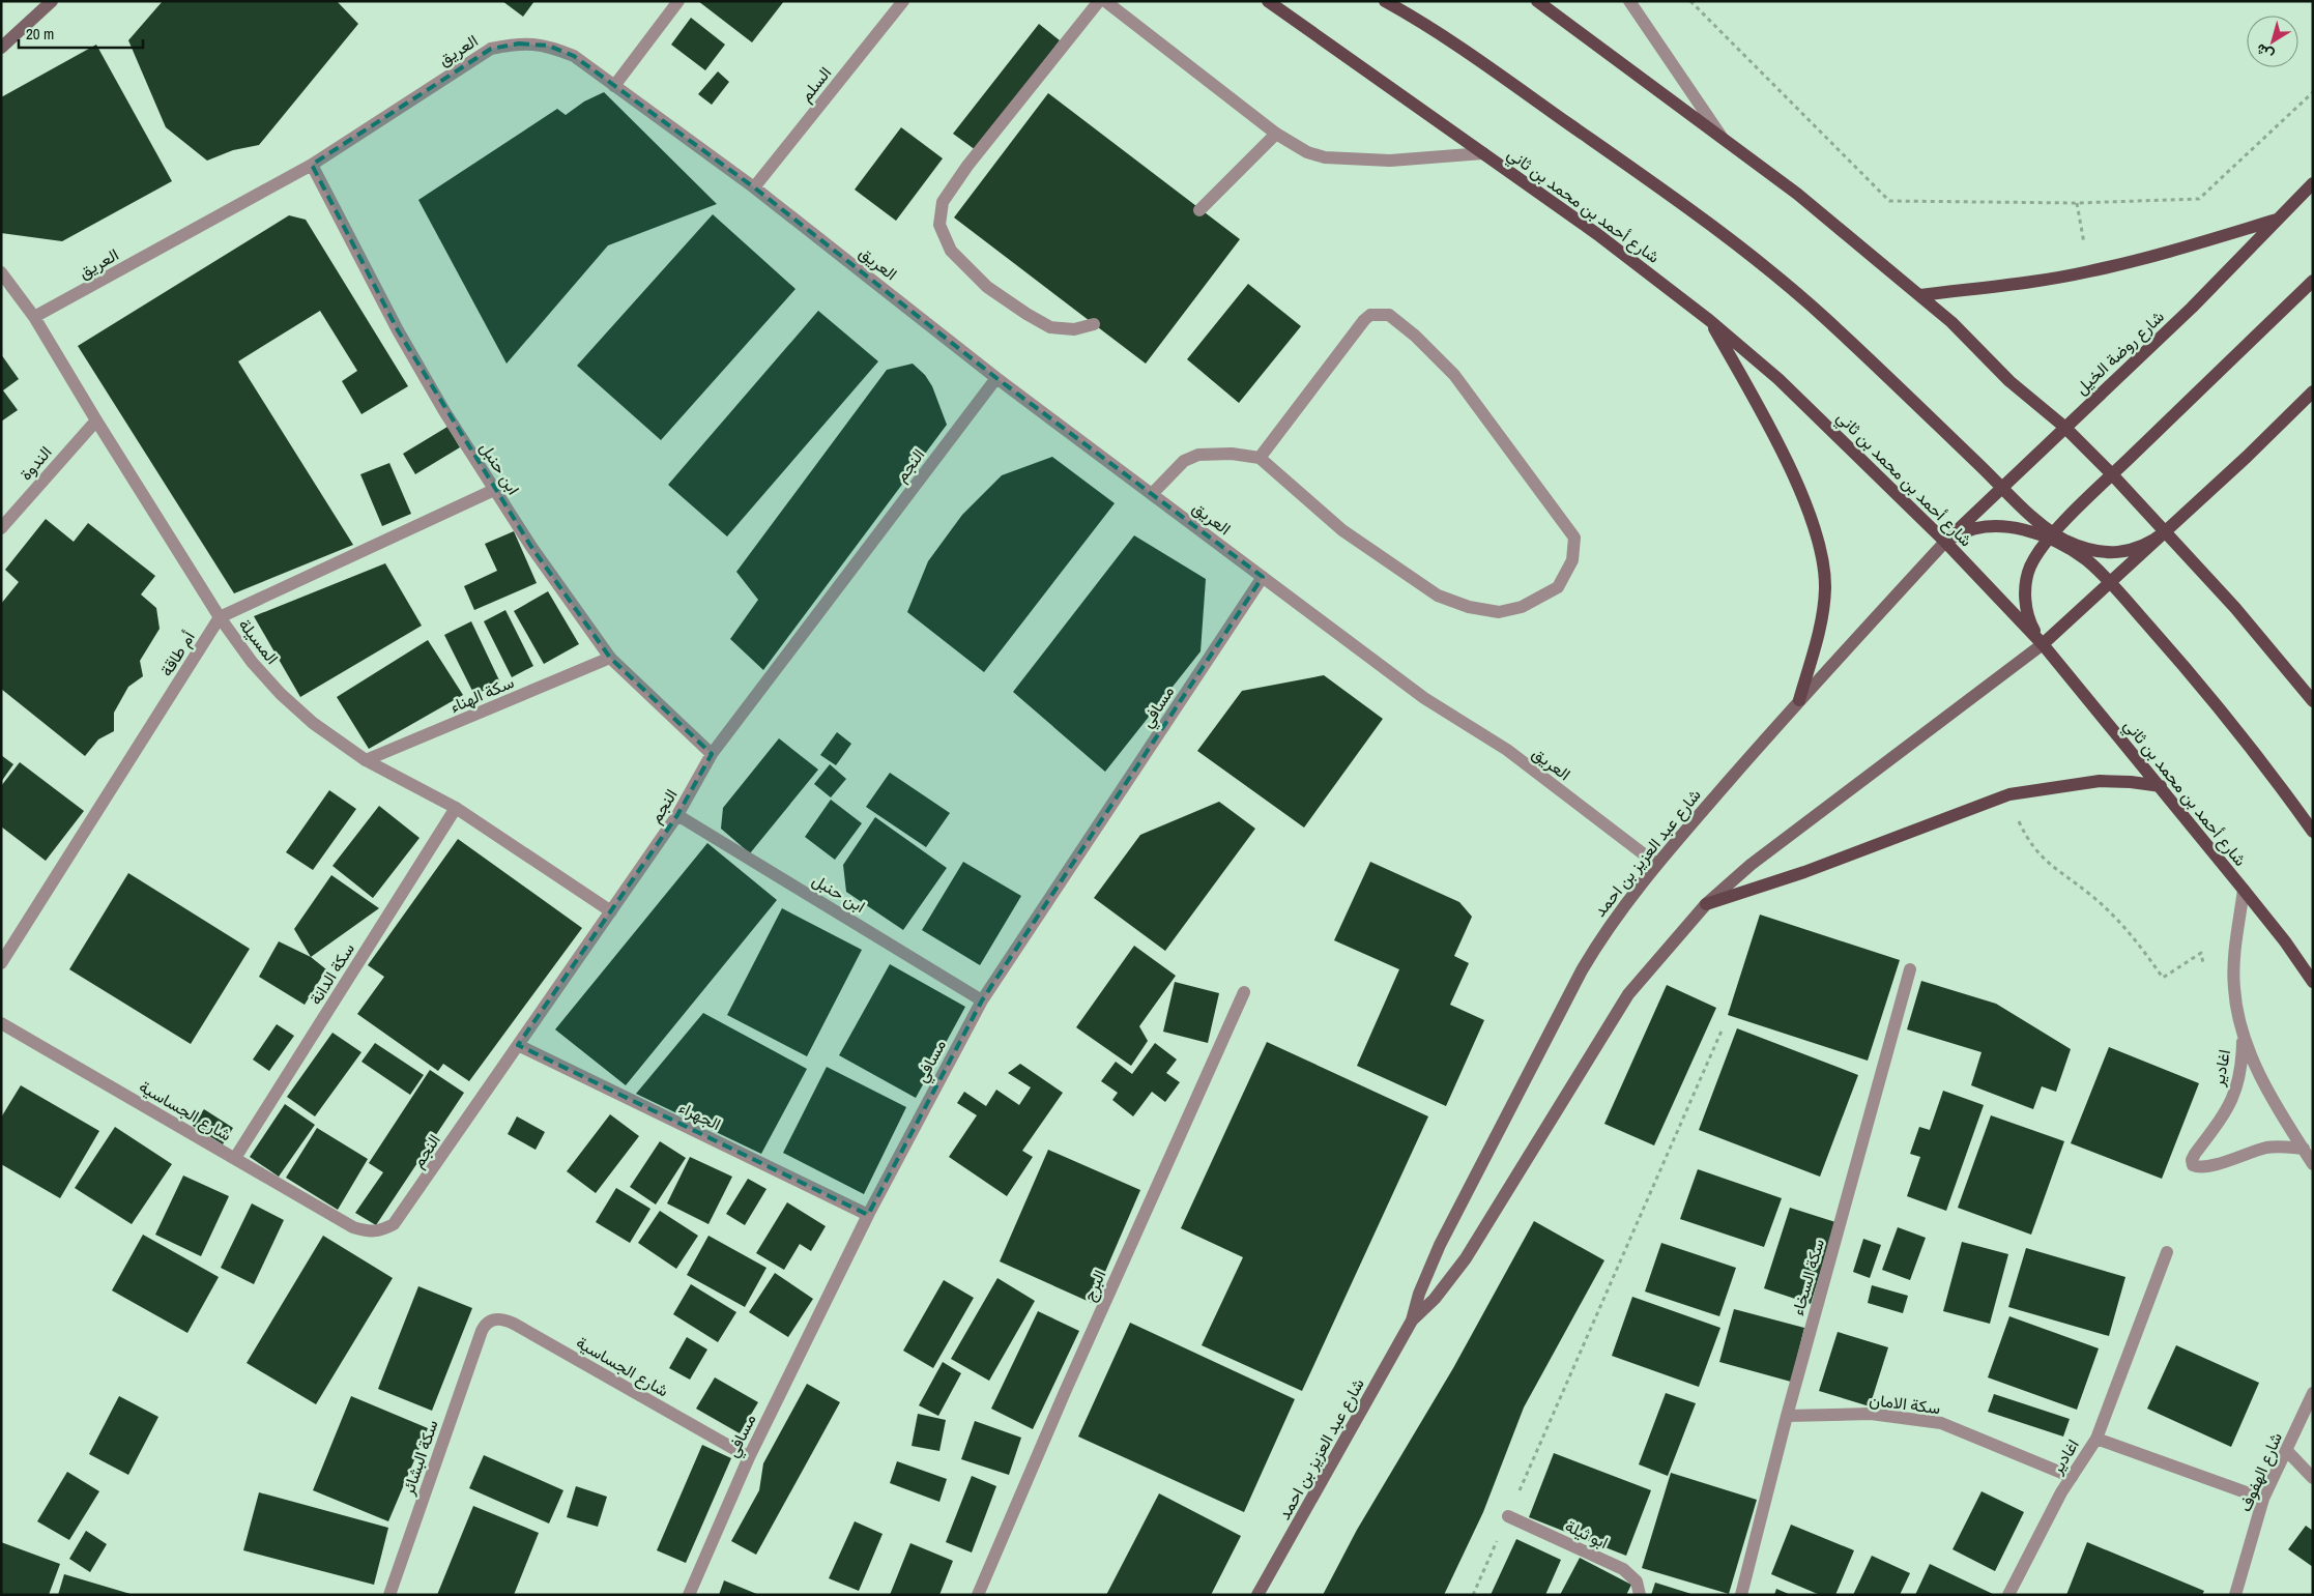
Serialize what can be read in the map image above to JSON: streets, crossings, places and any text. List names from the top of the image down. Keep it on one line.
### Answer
{"streets":{"main road":["شارع أحمد بن محمد بن ثاني","شارع روضة الخيل"],"street":["العريق","السلم","الندوة","النجم","ابن حنبل","المسيلة","أم طاقة","سكة الهناء","مسافي","شارع عبد العزيز بن احمد","سكة الدانة","اغادير","شارع الجساسية","الجهراء","سكة السخاء","البرج","سكة الامان","سكة البشائر","شارع الهفوف","ابو ثيلة"]},"crossings":[["العريق","السلم"],["العريق","النجم"],["العريق","ابن حنبل"],["العريق","المسيلة"],["العريق","مسافي"],["العريق","شارع عبد العزيز بن احمد"],["شارع أحمد بن محمد بن ثاني","شارع روضة الخيل"],["شارع أحمد بن محمد بن ثاني","شارع عبد العزيز بن احمد"],["شارع أحمد بن محمد بن ثاني","اغادير"],["شارع روضة الخيل","شارع عبد العزيز بن احمد"],["الندوة","المسيلة"],["النجم","ابن حنبل"],["النجم","المسيلة"],["النجم","شارع الجساسية"],["النجم","الجهراء"],["ابن حنبل","سكة الهناء"],["ابن حنبل","مسافي"],["المسيلة","أم طاقة"],["المسيلة","سكة الهناء"],["المسيلة","سكة الدانة"],["مسافي","شارع الجساسية"],["مسافي","الجهراء"],["سكة الدانة","شارع الجساسية"],["اغادير","سكة الامان"],["اغادير","شارع الهفوف"],["شارع الجساسية","سكة البشائر"],["سكة السخاء","سكة الامان"]],"scale_bar":"20 m","north":"bottom left"}
